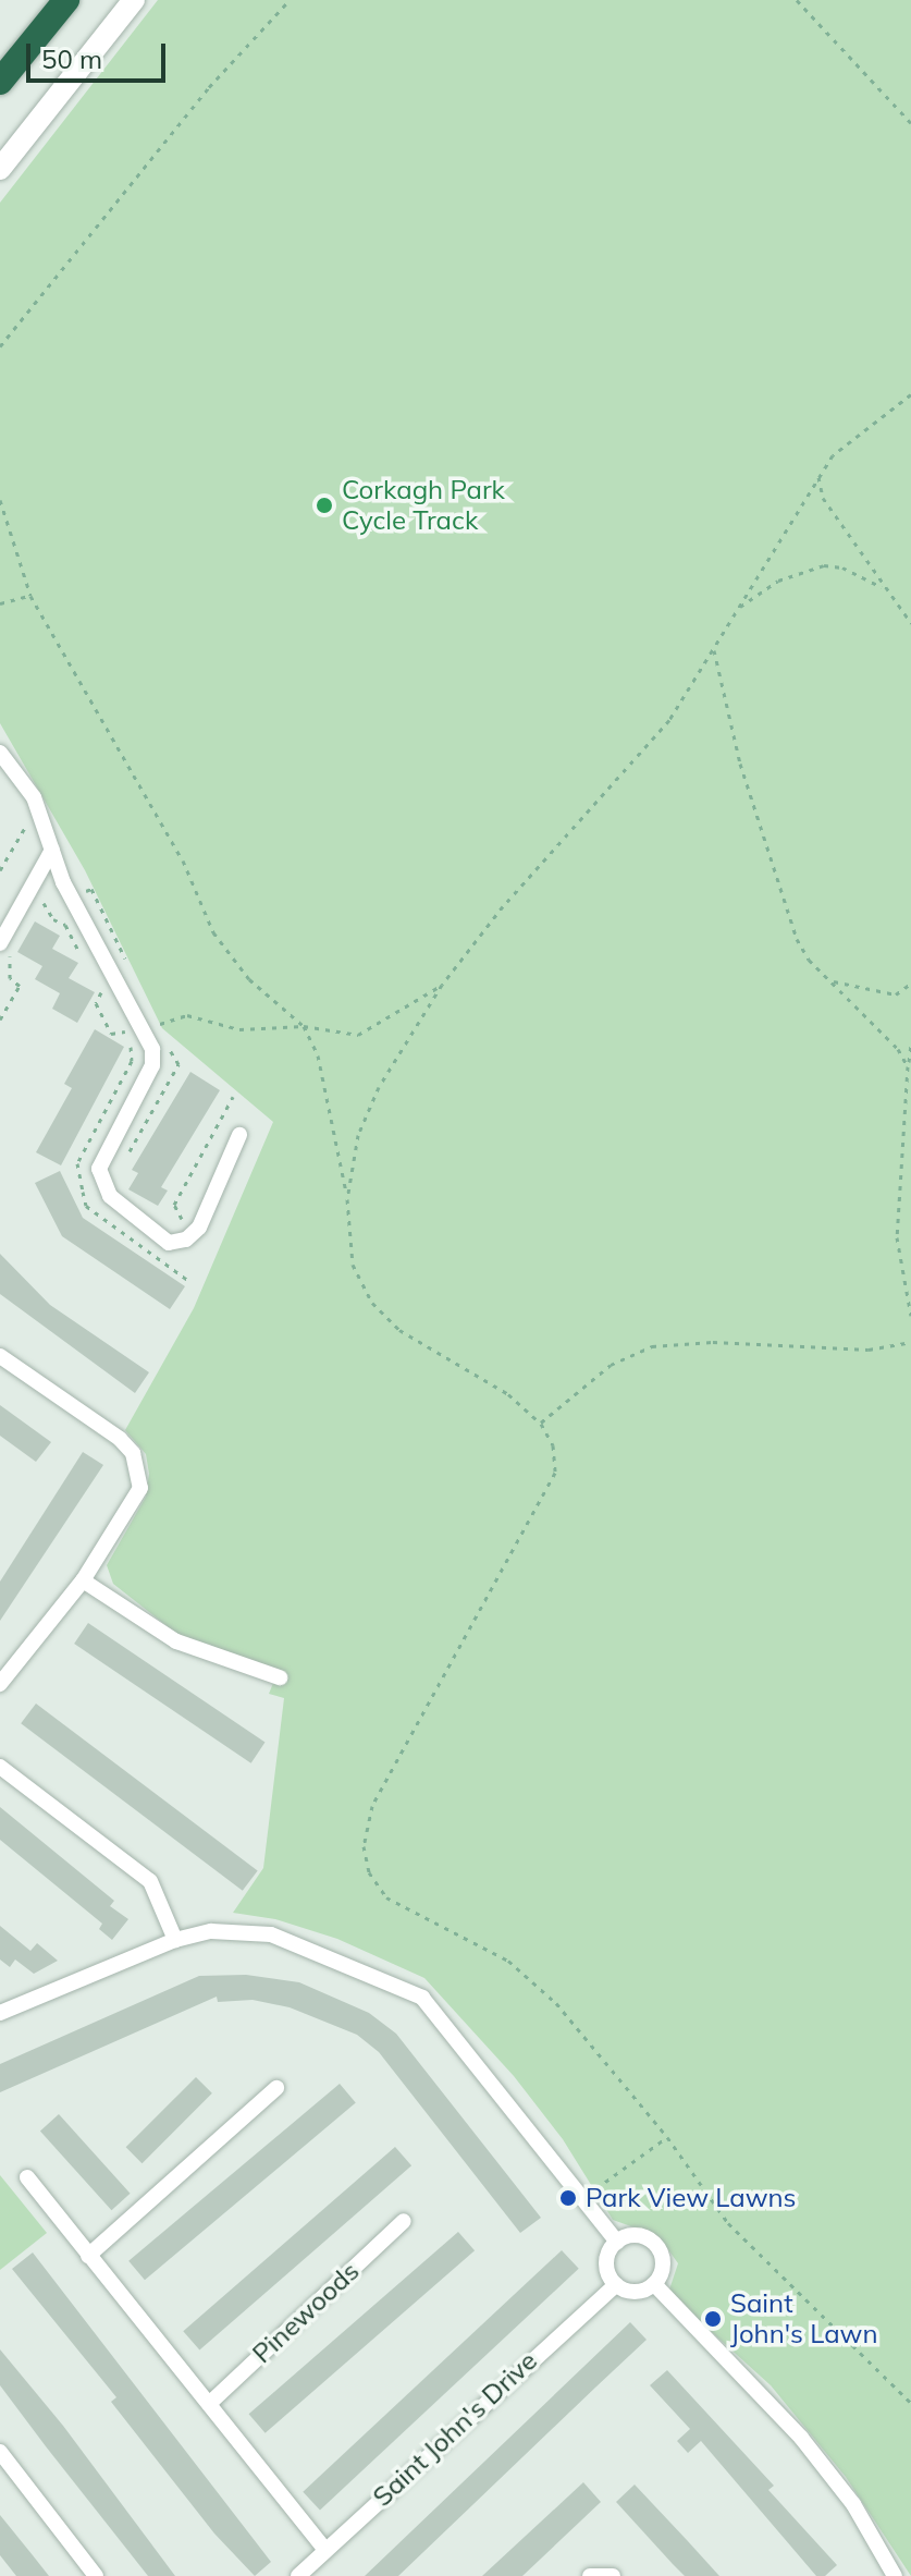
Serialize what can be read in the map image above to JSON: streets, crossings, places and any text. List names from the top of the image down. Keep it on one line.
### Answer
{"streets":{"street":["Pinewoods","Saint John's Drive"]},"places":["Corkagh Park Cycle Track","Park View Lawns","Saint John's Lawn"],"scale_bar":"50 m"}
